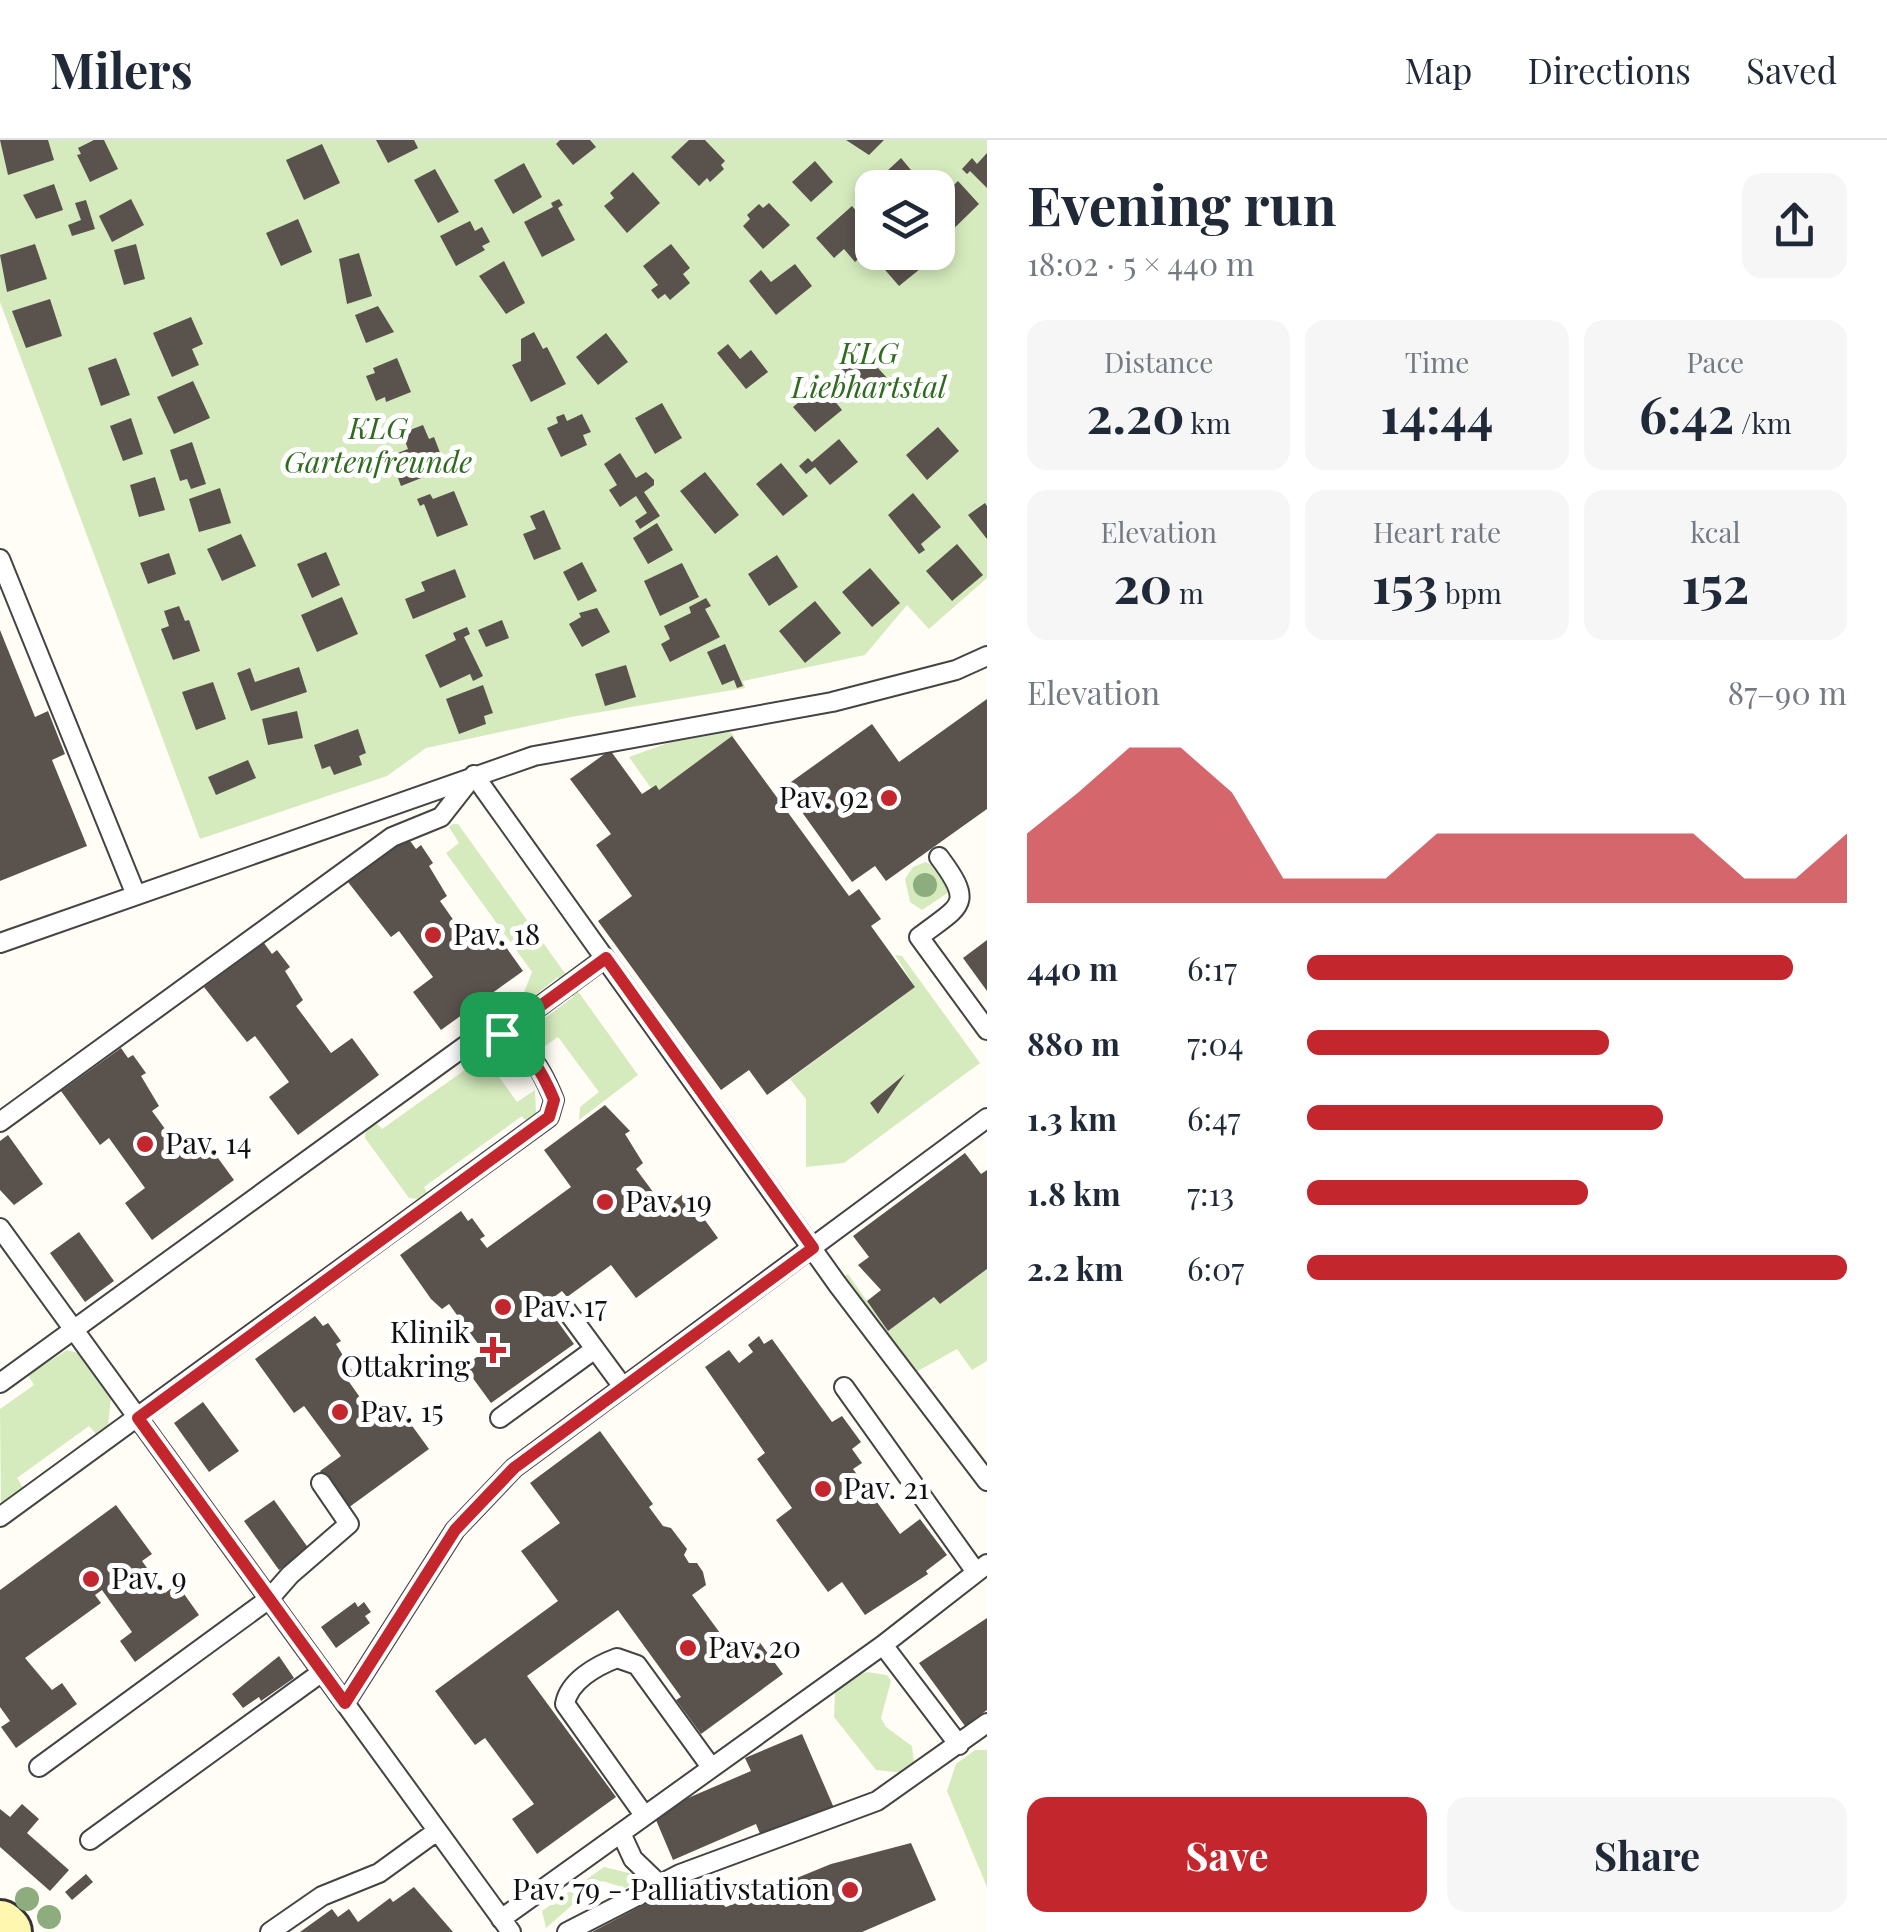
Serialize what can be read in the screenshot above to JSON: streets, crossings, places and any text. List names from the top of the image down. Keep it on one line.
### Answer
{"parks":["KLG Liebhartstal","KLG Gartenfreunde"],"places":{"other":["Pav. 92","Pav. 18","Pav. 14","Pav. 19","Pav. 17","Pav. 15","Pav. 21","Pav. 9","Pav. 20","Pav. 79 - Palliativstation"],"health":["Klinik Ottakring"]},"page":{"header":"Milers","nav":["Map","Directions","Saved"],"heading":["Evening run","18:02 · 5 × 440 m"],"stats":[["Distance","2.20 km"],["Time","14:44"],["Pace","6:42 /km"],["Elevation","20 m"],["Heart rate","153 bpm"],["kcal","152"]],"chart":["Elevation","87–90 m"],"list":[{"name":"440 m","note":"6:17"},{"name":"880 m","note":"7:04"},{"name":"1.3 km","note":"6:47"},{"name":"1.8 km","note":"7:13"},{"name":"2.2 km","note":"6:07"}],"buttons":["Save","Share"]}}
